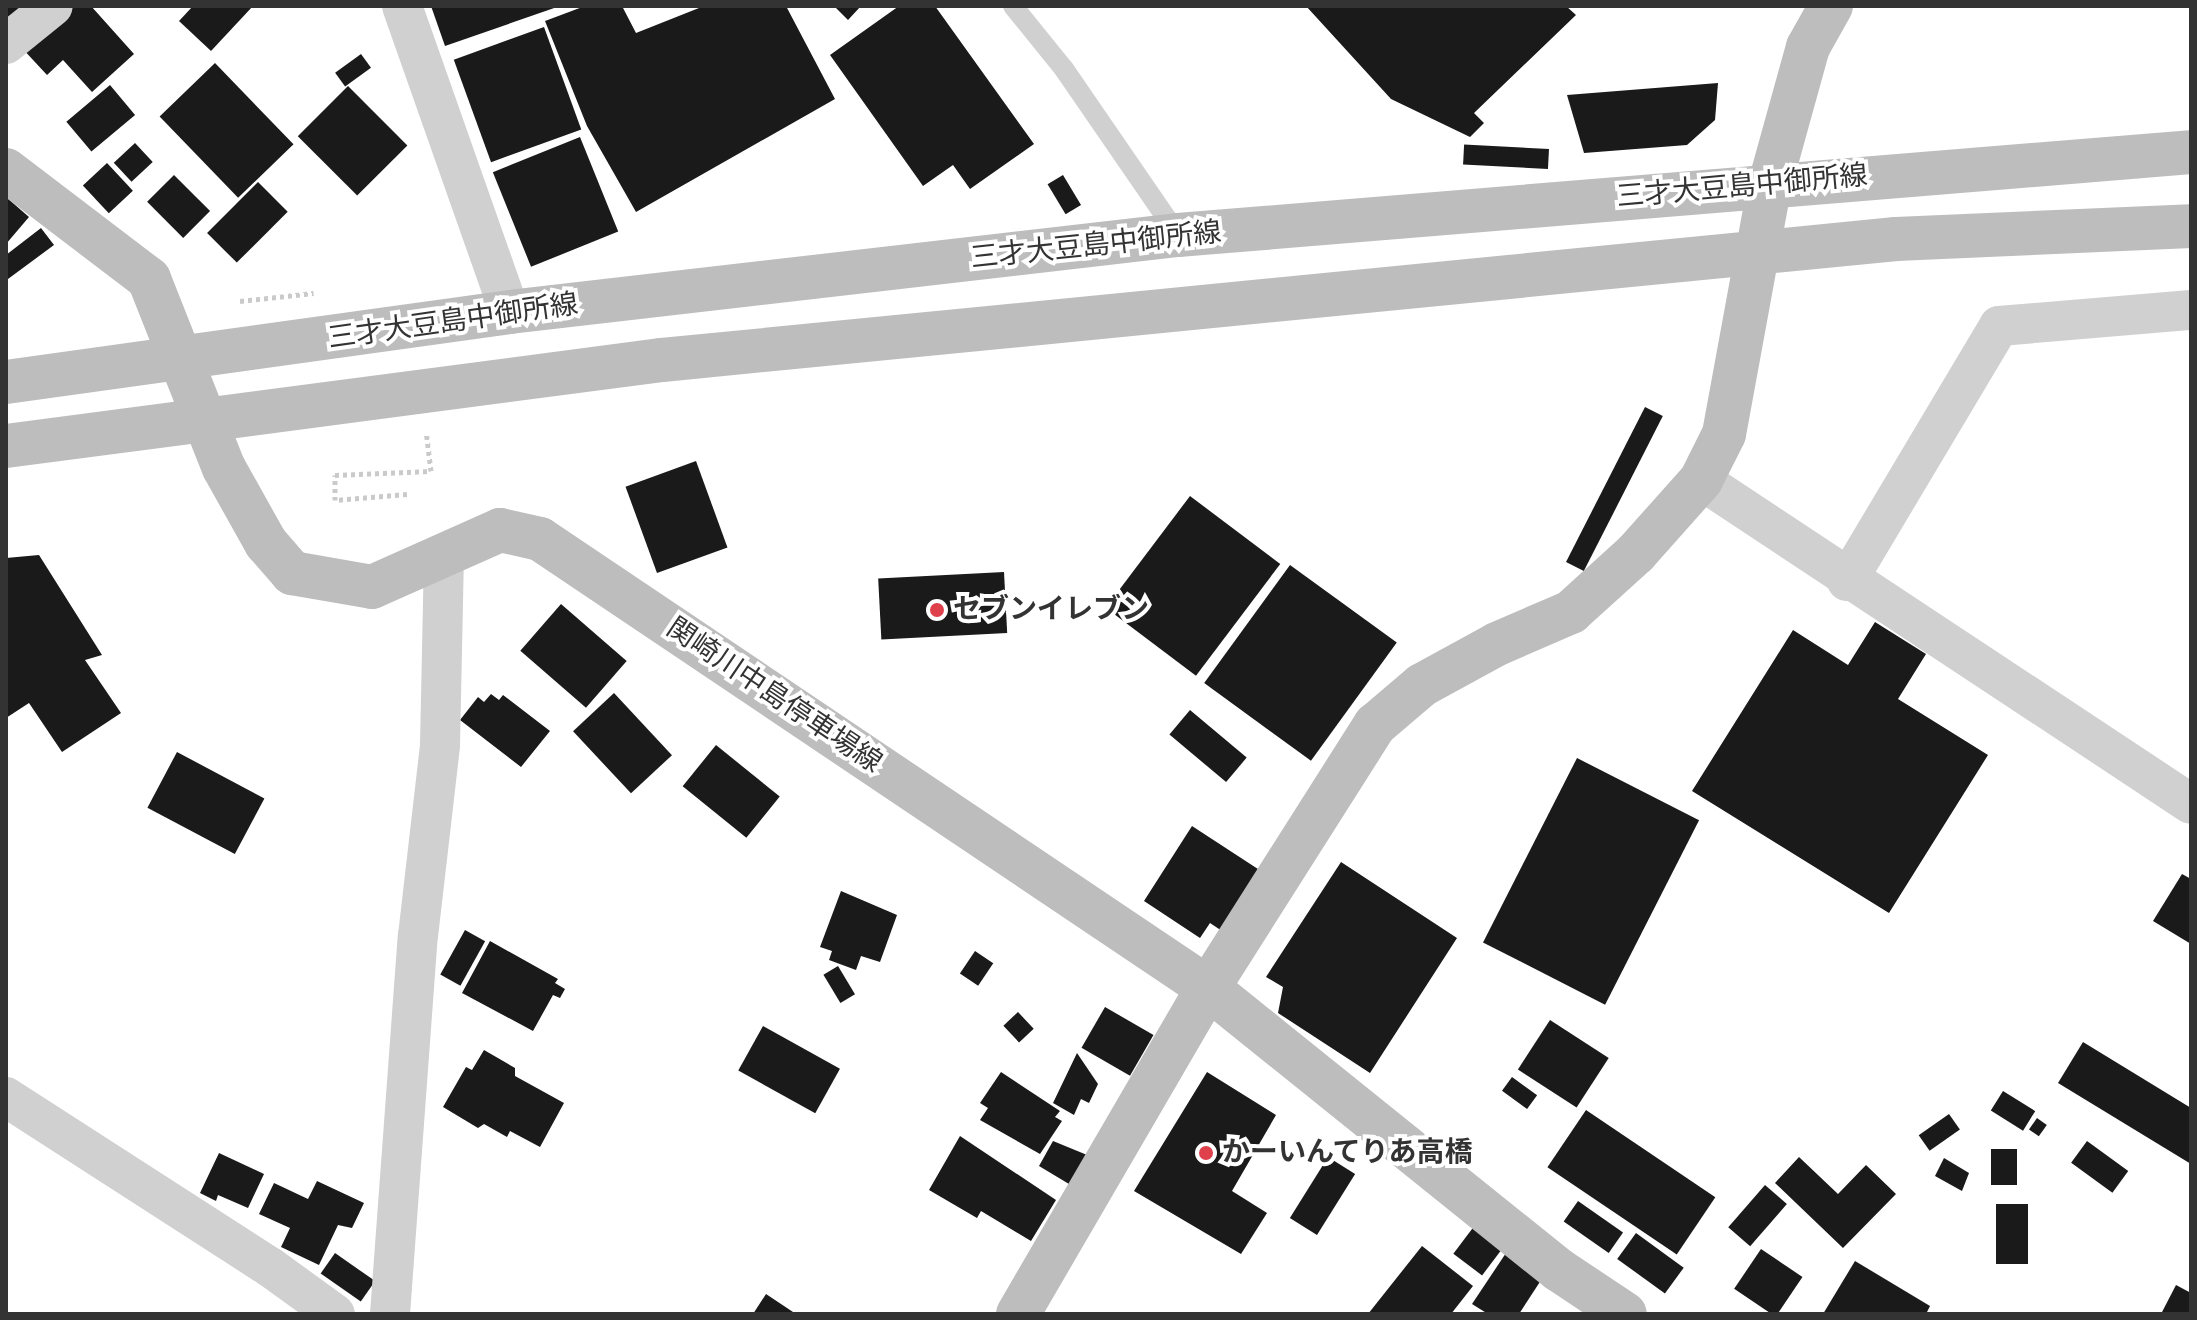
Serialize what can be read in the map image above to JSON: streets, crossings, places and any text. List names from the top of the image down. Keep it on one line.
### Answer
{"streets":{"main road":["三才大豆島中御所線","関崎川中島停車場線"]},"crossings":[["三才大豆島中御所線","関崎川中島停車場線"]],"places":["セブンイレブン","かーいんてりあ高橋"]}
